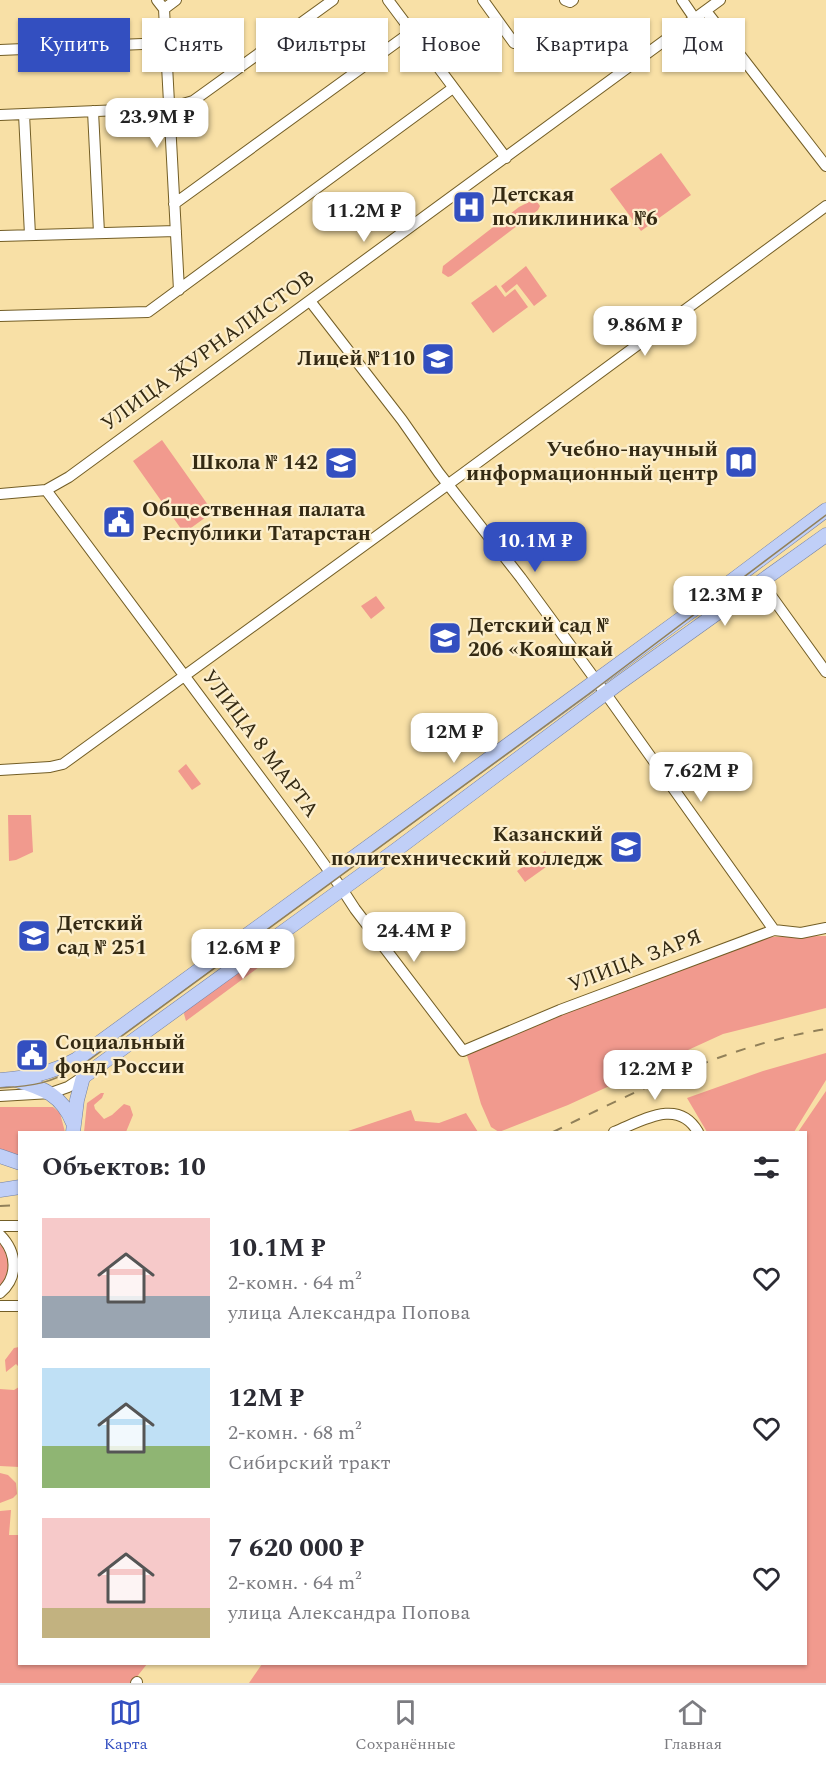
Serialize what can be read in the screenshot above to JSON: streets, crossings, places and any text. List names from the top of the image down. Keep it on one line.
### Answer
{"streets":{"street":["УЛИЦА ЖУРНАЛИСТОВ","УЛИЦА 8 МАРТА","УЛИЦА ЗАРЯ"]},"crossings":[["УЛИЦА ЖУРНАЛИСТОВ","УЛИЦА 8 МАРТА"],["УЛИЦА 8 МАРТА","УЛИЦА ЗАРЯ"]],"places":{"hospital":["Детская поликлиника №6"],"school or university":["Лицей №110","Школа № 142","Детский сад № 206 «Кояшкай","Казанский политехнический колледж","Детский сад № 251"],"library":["Учебно-научный информационный центр"],"public building":["Общественная палата Республики Татарстан","Социальный фонд России"]},"page":{"chip":["Купить","Снять","Фильтры","Новое","Квартира","Дом"],"price":["23.9M ₽","11.2M ₽","9.86M ₽","10.1M ₽","12.3M ₽","12M ₽","7.62M ₽","24.4M ₽","12.6M ₽","12.2M ₽"],"heading":"Объектов: 10","list":[{"name":"10.1M ₽","note":"2-комн. · 64 m² · улица Александра Попова"},{"name":"12M ₽","note":"2-комн. · 68 m² · Сибирский тракт"},{"name":"7 620 000 ₽","note":"2-комн. · 64 m² · улица Александра Попова"}],"tabs":["Карта","Сохранённые","Главная"]}}
